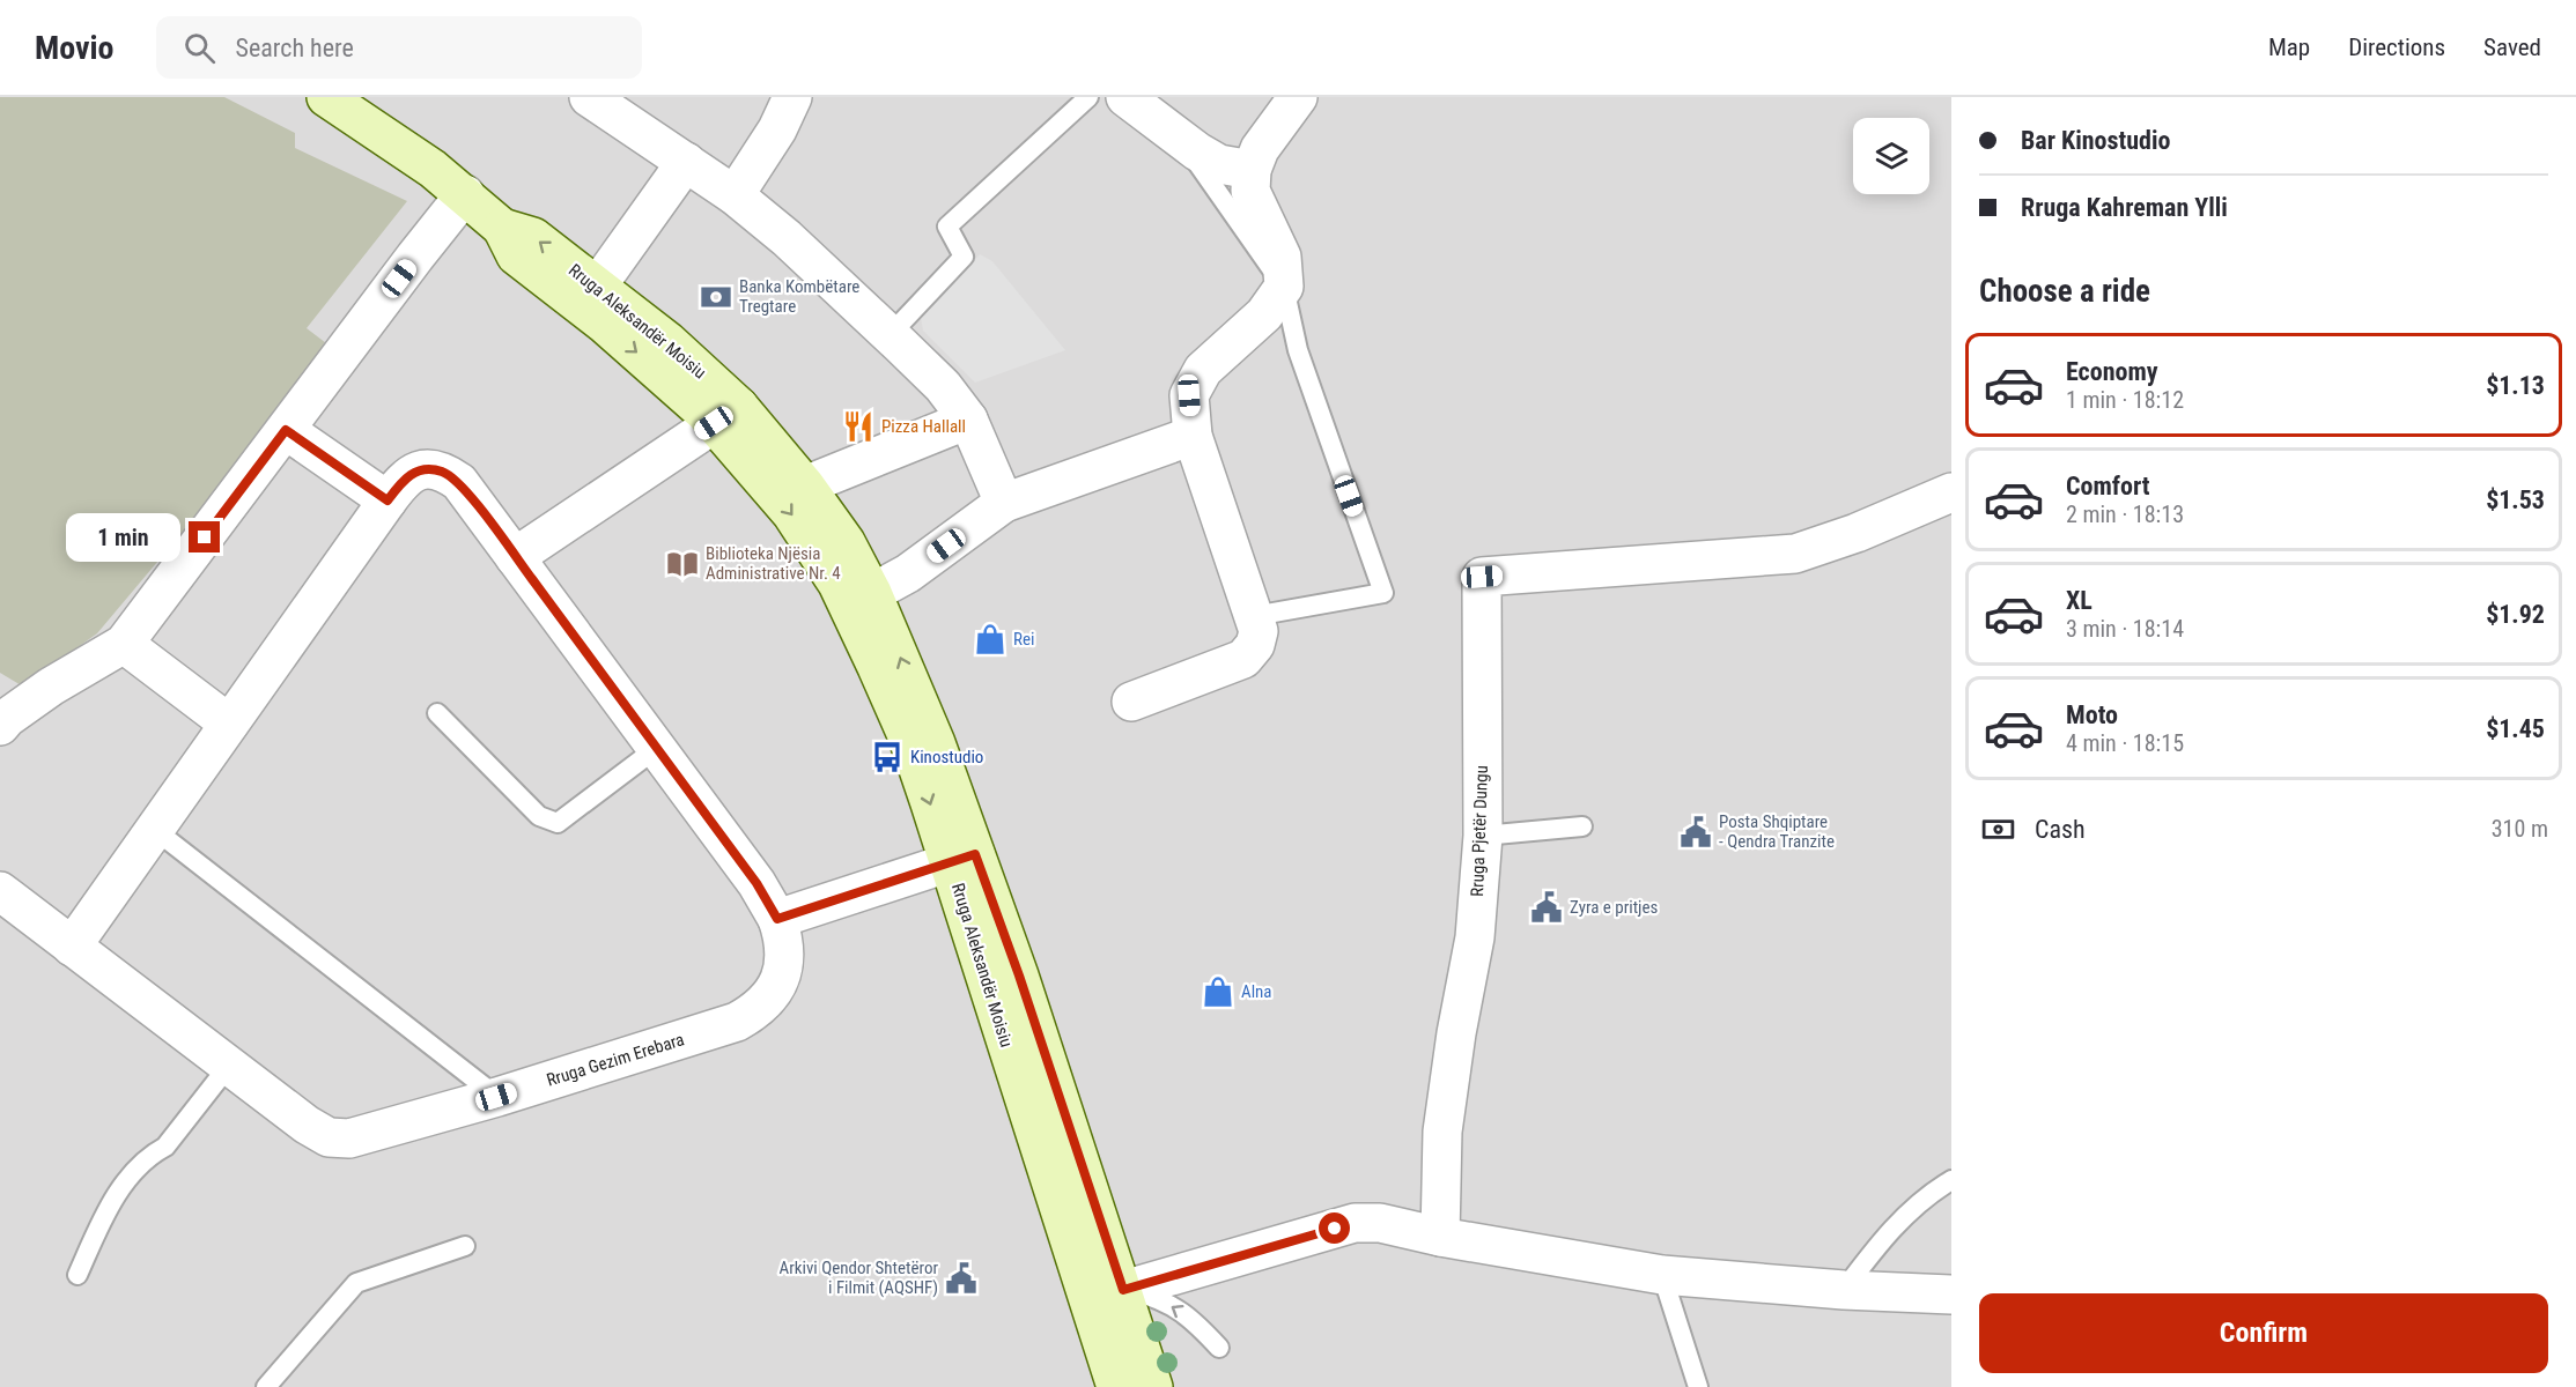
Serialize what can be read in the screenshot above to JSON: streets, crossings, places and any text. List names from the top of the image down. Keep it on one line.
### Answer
{"streets":{"main road":["Rruga Aleksandër Moisiu"],"street":["Rruga Pjetër Dungu","Rruga Gezim Erebara"]},"places":{"bank":["Banka Kombëtare Tregtare"],"restaurant":["Pizza Hallall"],"library":["Biblioteka Njësia Administrative Nr. 4"],"shop":["Rei","Alna"],"bus stop":["Kinostudio"],"public building":["Posta Shqiptare - Qendra Tranzite","Zyra e pritjes","Arkivi Qendor Shtetëror i Filmit (AQSHF)"]},"page":{"header":"Movio","search":"Search here","nav":["Map","Directions","Saved"],"banner":["Bar Kinostudio","Rruga Kahreman Ylli"],"heading":"Choose a ride","list":[{"name":"Economy","note":"1 min · 18:12","value":"$1.13"},{"name":"Comfort","note":"2 min · 18:13","value":"$1.53"},{"name":"XL","note":"3 min · 18:14","value":"$1.92"},{"name":"Moto","note":"4 min · 18:15","value":"$1.45"}],"bubble":"1 min","pay":["Cash","310 m"],"buttons":"Confirm"}}
